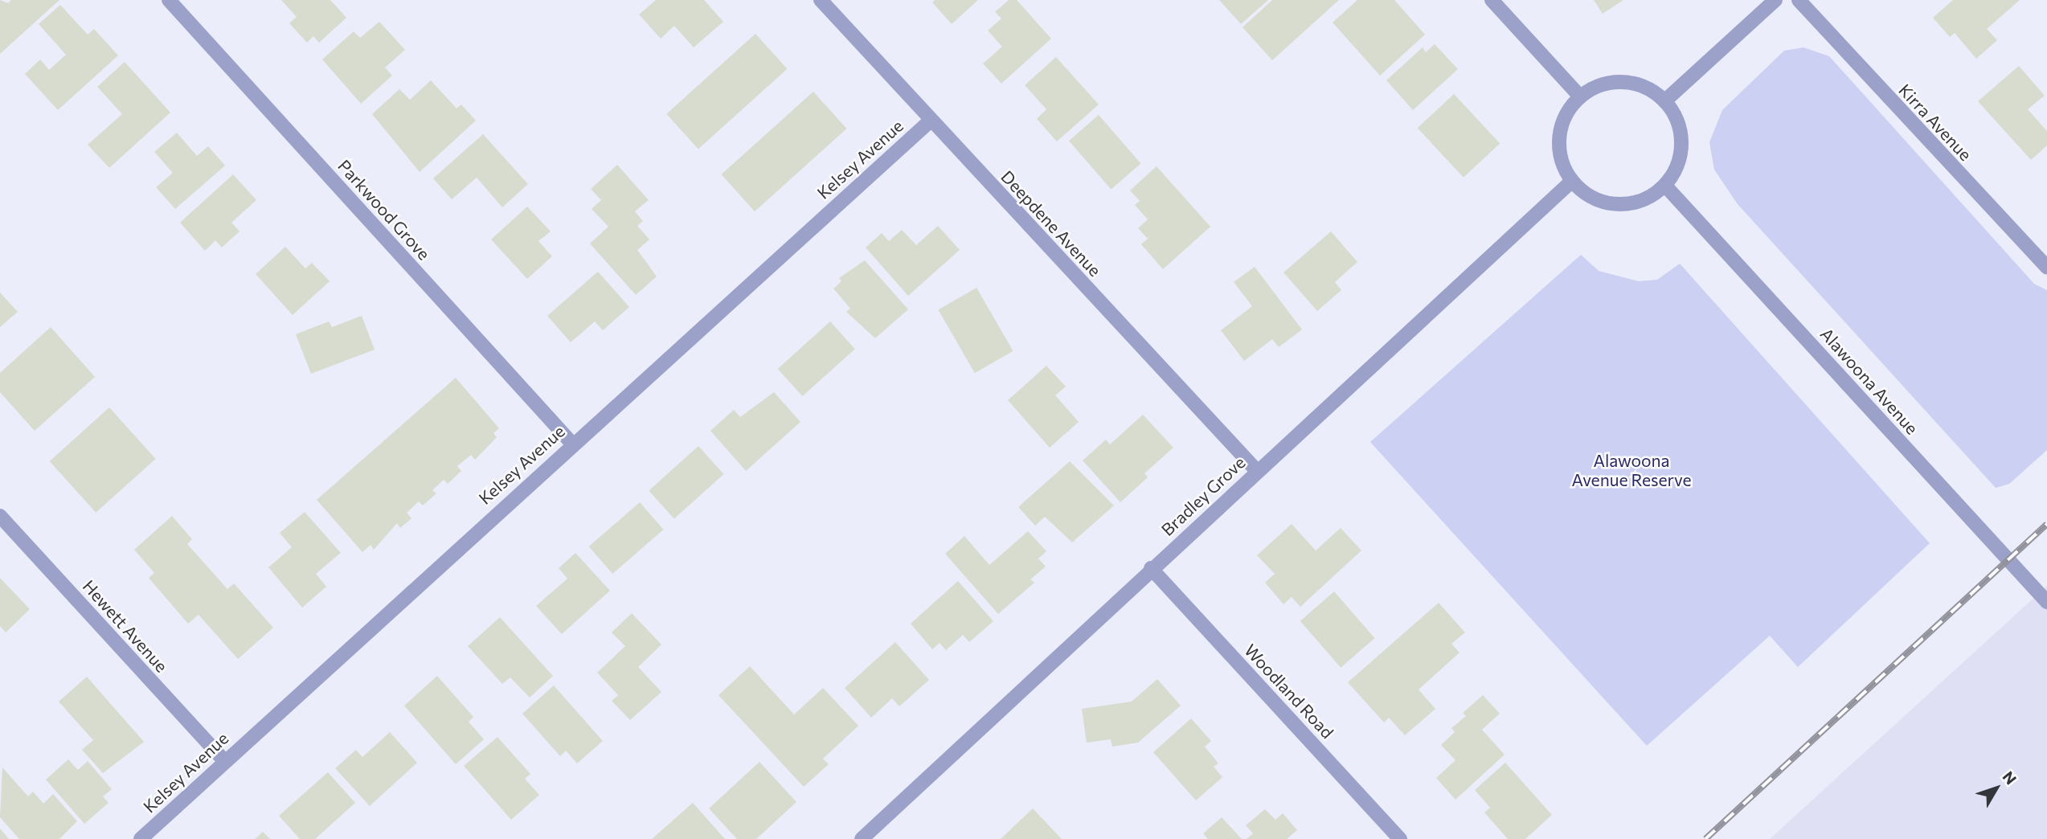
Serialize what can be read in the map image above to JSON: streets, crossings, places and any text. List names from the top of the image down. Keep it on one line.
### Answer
{"streets":{"street":["Kirra Avenue","Kelsey Avenue","Parkwood Grove","Deepdene Avenue","Alawoona Avenue","Bradley Grove","Hewett Avenue","Woodland Road"]},"crossings":[["Kelsey Avenue","Parkwood Grove"],["Kelsey Avenue","Deepdene Avenue"],["Kelsey Avenue","Hewett Avenue"],["Deepdene Avenue","Bradley Grove"],["Alawoona Avenue","Bradley Grove"],["Bradley Grove","Woodland Road"]],"parks":["Alawoona Avenue Reserve"],"north":"top right"}
